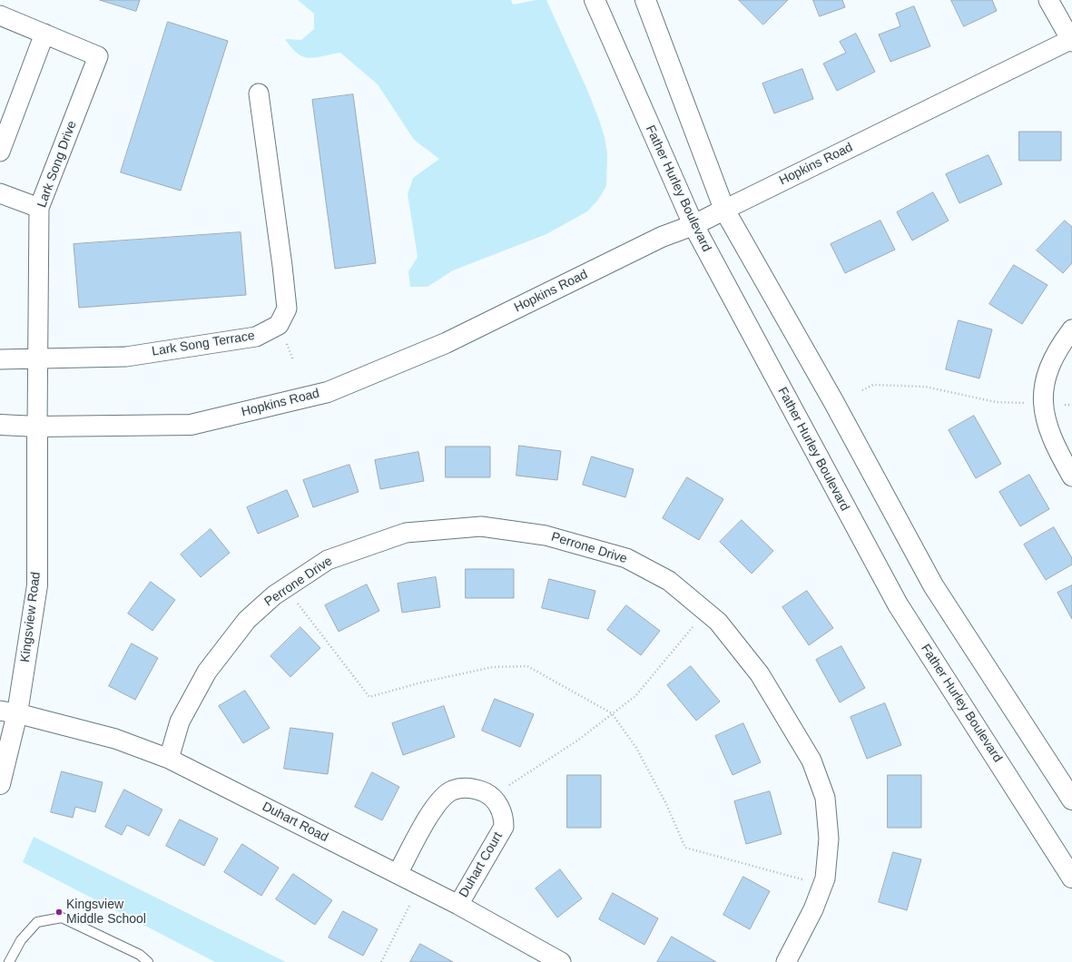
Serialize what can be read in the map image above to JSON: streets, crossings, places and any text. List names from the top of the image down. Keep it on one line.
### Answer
{"streets":{"main road":["Hopkins Road","Father Hurley Boulevard","Kingsview Road"],"street":["Lark Song Drive","Lark Song Terrace","Perrone Drive","Duhart Road","Duhart Court"]},"crossings":[["Lark Song Drive","Hopkins Road"],["Lark Song Drive","Lark Song Terrace"],["Lark Song Drive","Kingsview Road"],["Hopkins Road","Father Hurley Boulevard"],["Hopkins Road","Kingsview Road"],["Perrone Drive","Duhart Road"],["Kingsview Road","Duhart Road"],["Duhart Road","Duhart Court"]],"places":["Kingsview Middle School"]}
